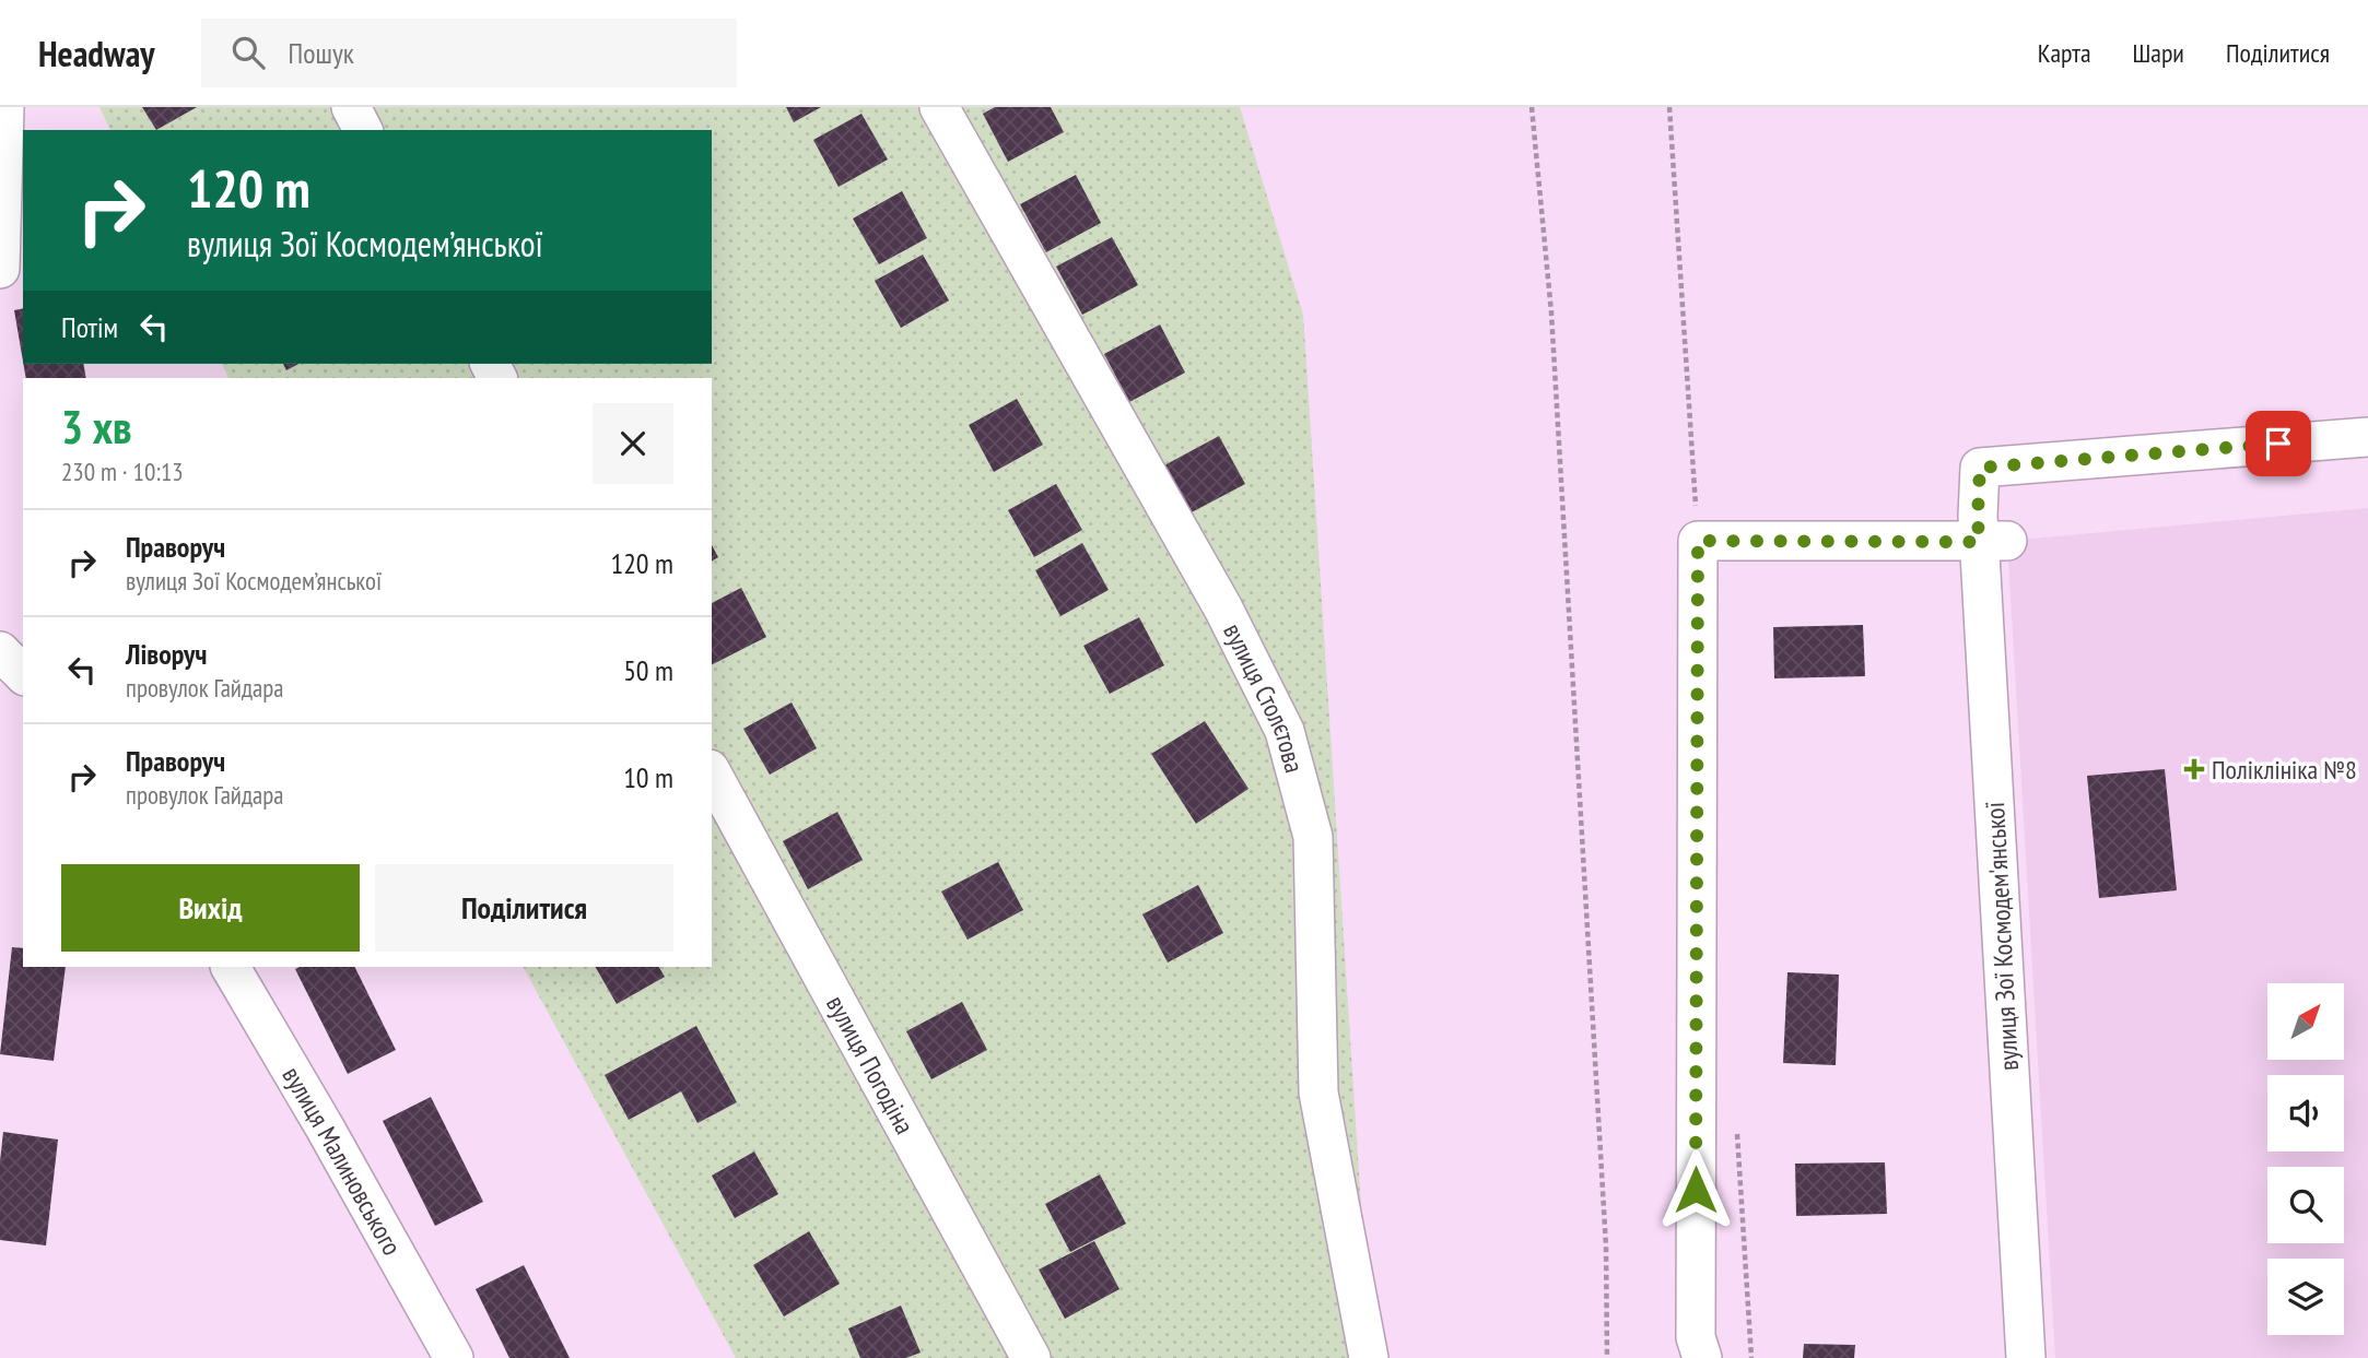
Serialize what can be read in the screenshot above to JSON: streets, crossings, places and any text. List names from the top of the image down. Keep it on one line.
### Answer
{"streets":{"street":["вулиця Столєтова","вулиця Зої Космодем'янської","вулиця Погодіна","вулиця Малиновського"]},"places":{"health":["Поліклініка №8"]},"north":"top right","page":{"header":"Headway","search":"Пошук","nav":["Карта","Шари","Поділитися"],"turn":["120 m","вулиця Зої Космодем’янської"],"then":"Потім","heading":["3 хв","230 m · 10:13"],"list":[{"name":"Праворуч","note":"вулиця Зої Космодем’янської","value":"120 m"},{"name":"Ліворуч","note":"провулок Гайдара","value":"50 m"},{"name":"Праворуч","note":"провулок Гайдара","value":"10 m"}],"buttons":["Вихід","Поділитися"]}}
